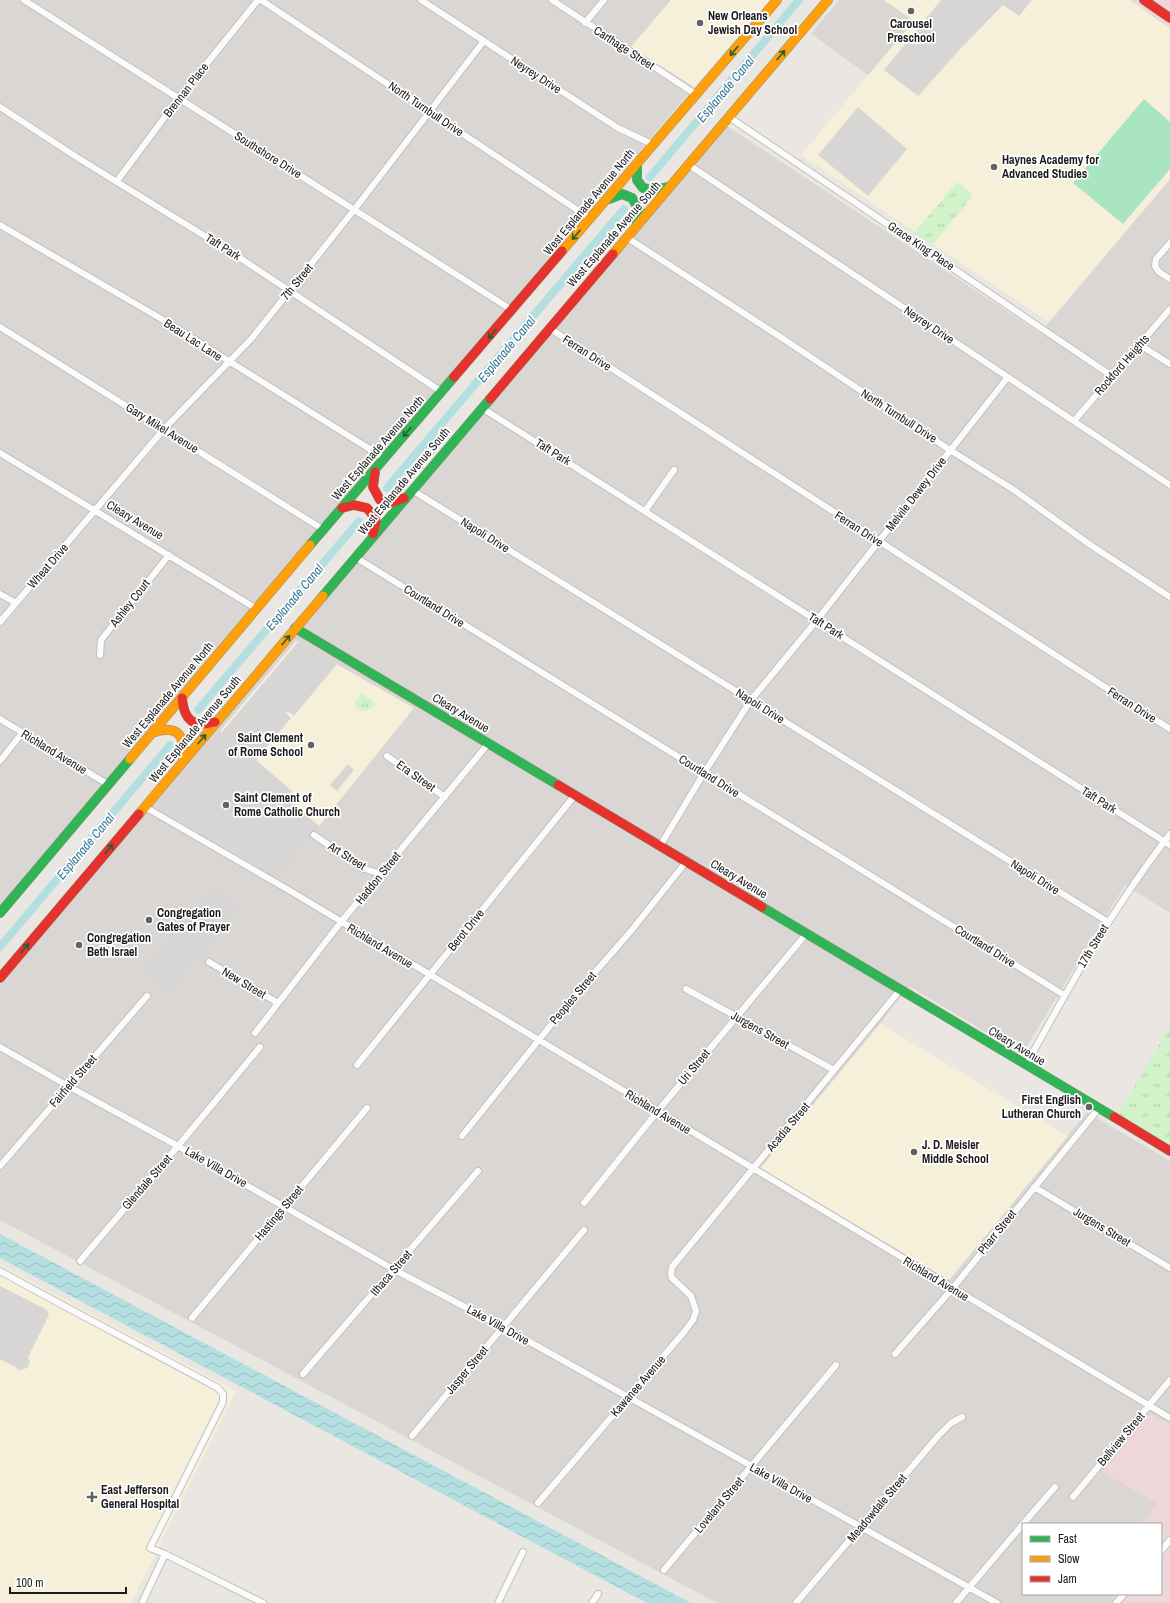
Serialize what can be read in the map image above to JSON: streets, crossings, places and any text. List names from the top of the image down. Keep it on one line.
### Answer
{"streets":{"main road":["West Esplanade Avenue North","West Esplanade Avenue South","Cleary Avenue"],"street":["Carthage Street","Neyrey Drive","Brennan Place","North Turnbull Drive","Southshore Drive","Grace King Place","Taft Park","7th Street","Beau Lac Lane","Ferran Drive","Rockford Heights","Gary Mikel Avenue","Melvile Dewey Drive","Napoli Drive","Wheat Drive","Ashley Court","Courtland Drive","Richland Avenue","Era Street","Art Street","Haddon Street","Berot Drive","17th Street","New Street","Peoples Street","Jurgens Street","Uri Street","Fairfield Street","Acadia Street","Lake Villa Drive","Glendale Street","Hastings Street","Pharr Street","Ithaca Street","Jasper Street","Kawanee Avenue","Bellview Street","Loveland Street","Meadowdale Street"]},"crossings":[["Carthage Street","West Esplanade Avenue North"],["Neyrey Drive","West Esplanade Avenue North"],["Neyrey Drive","West Esplanade Avenue South"],["Neyrey Drive","7th Street"],["Neyrey Drive","Rockford Heights"],["Neyrey Drive","Melvile Dewey Drive"],["Brennan Place","Southshore Drive"],["Brennan Place","Taft Park"],["North Turnbull Drive","West Esplanade Avenue North"],["North Turnbull Drive","West Esplanade Avenue South"],["North Turnbull Drive","7th Street"],["North Turnbull Drive","Melvile Dewey Drive"],["Southshore Drive","West Esplanade Avenue North"],["Southshore Drive","7th Street"],["West Esplanade Avenue North","Taft Park"],["West Esplanade Avenue North","Beau Lac Lane"],["West Esplanade Avenue North","Gary Mikel Avenue"],["West Esplanade Avenue North","Cleary Avenue"],["West Esplanade Avenue North","Richland Avenue"],["West Esplanade Avenue South","Grace King Place"],["West Esplanade Avenue South","Taft Park"],["West Esplanade Avenue South","Ferran Drive"],["West Esplanade Avenue South","Cleary Avenue"],["West Esplanade Avenue South","Napoli Drive"],["West Esplanade Avenue South","Courtland Drive"],["West Esplanade Avenue South","Richland Avenue"],["Grace King Place","Rockford Heights"],["Taft Park","7th Street"],["Taft Park","Melvile Dewey Drive"],["Taft Park","17th Street"],["7th Street","Beau Lac Lane"],["7th Street","Gary Mikel Avenue"],["7th Street","Cleary Avenue"],["7th Street","Wheat Drive"],["Ferran Drive","Melvile Dewey Drive"],["Melvile Dewey Drive","Cleary Avenue"],["Melvile Dewey Drive","Napoli Drive"],["Melvile Dewey Drive","Courtland Drive"],["Cleary Avenue","Wheat Drive"],["Cleary Avenue","Ashley Court"],["Cleary Avenue","Haddon Street"],["Cleary Avenue","Berot Drive"],["Cleary Avenue","17th Street"],["Cleary Avenue","Peoples Street"],["Cleary Avenue","Uri Street"],["Cleary Avenue","Acadia Street"],["Cleary Avenue","Pharr Street"],["Napoli Drive","17th Street"],["Courtland Drive","17th Street"],["Richland Avenue","Haddon Street"],["Richland Avenue","Berot Drive"],["Richland Avenue","Peoples Street"],["Richland Avenue","Uri Street"],["Richland Avenue","Acadia Street"],["Richland Avenue","Pharr Street"],["Richland Avenue","Bellview Street"],["Era Street","Haddon Street"],["Art Street","Haddon Street"],["Haddon Street","New Street"],["Jurgens Street","Uri Street"],["Jurgens Street","Acadia Street"],["Jurgens Street","Pharr Street"],["Fairfield Street","Lake Villa Drive"],["Acadia Street","Kawanee Avenue"],["Lake Villa Drive","Glendale Street"],["Lake Villa Drive","Hastings Street"],["Lake Villa Drive","Ithaca Street"],["Lake Villa Drive","Jasper Street"],["Lake Villa Drive","Kawanee Avenue"],["Lake Villa Drive","Loveland Street"],["Lake Villa Drive","Meadowdale Street"]],"one_way":["West Esplanade Avenue North","West Esplanade Avenue South"],"water":["Esplanade Canal"],"places":{"other":["Carousel Preschool","New Orleans Jewish Day School","Haynes Academy for Advanced Studies","Saint Clement of Rome School","Saint Clement of Rome Catholic Church","Congregation Gates of Prayer","Congregation Beth Israel","First English Lutheran Church","J. D. Meisler Middle School"],"health":["East Jefferson General Hospital"]},"legend":["Fast","Slow","Jam"],"scale_bar":"100 m"}
